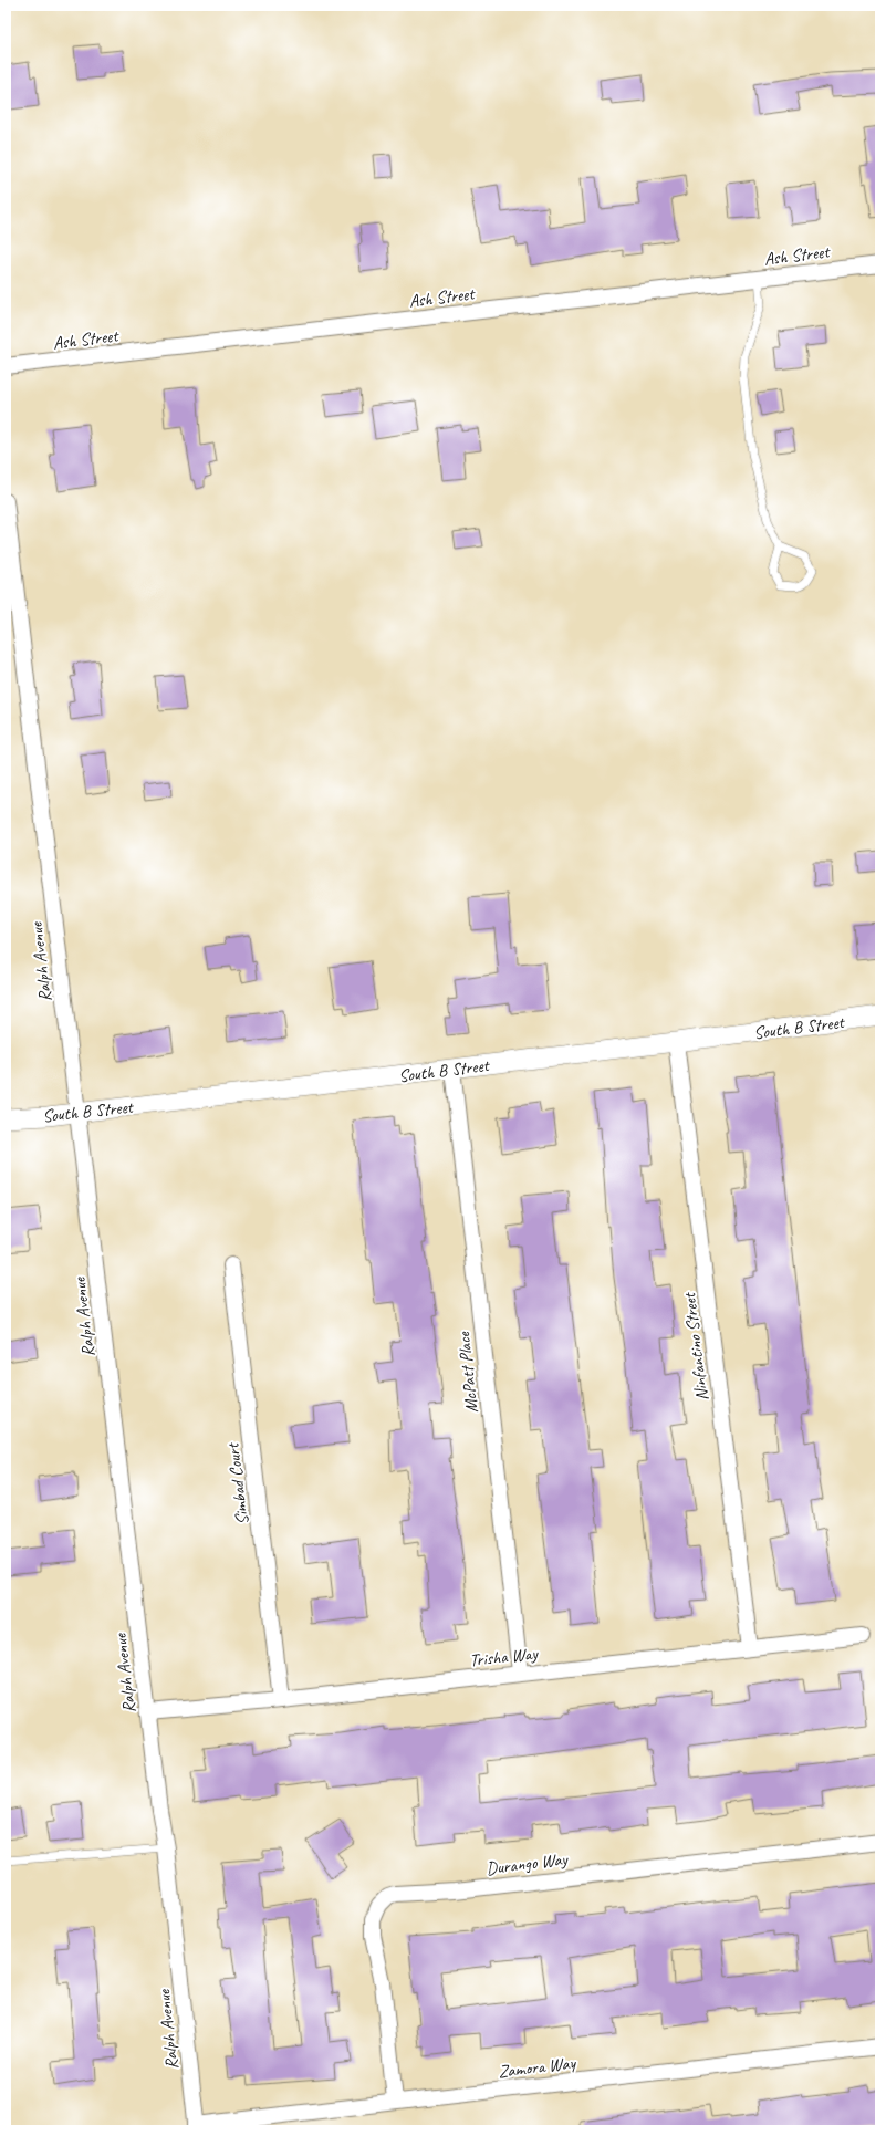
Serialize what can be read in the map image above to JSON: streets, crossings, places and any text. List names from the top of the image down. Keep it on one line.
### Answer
{"streets":{"street":["Ash Street","Ralph Avenue","South B Street","Ninfantino Street","McPatt Place","Simbad Court","Trisha Way","Durango Way","Zamora Way"]},"crossings":[["Ralph Avenue","South B Street"],["Ralph Avenue","Trisha Way"],["Ralph Avenue","Zamora Way"],["South B Street","Ninfantino Street"],["South B Street","McPatt Place"],["Ninfantino Street","Trisha Way"],["McPatt Place","Trisha Way"],["Simbad Court","Trisha Way"],["Durango Way","Zamora Way"]]}
